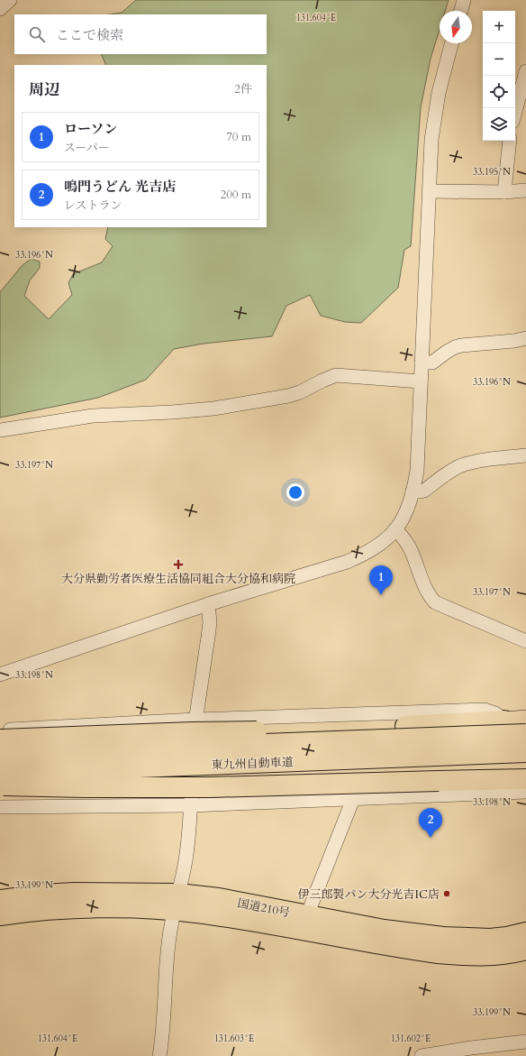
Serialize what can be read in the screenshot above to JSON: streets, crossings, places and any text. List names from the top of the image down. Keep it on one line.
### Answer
{"streets":{"highway":["東九州自動車道","国道210号"]},"places":{"health":["大分県勤労者医療生活協同組合大分協和病院"],"other":["伊三郎製パン大分光吉IC店"]},"north":"bottom","page":{"map_buttons":["+","−"],"search":"ここで検索","heading":["周辺","2件"],"list":[{"mark":"1","name":"ローソン","note":"スーパー","value":"70 m"},{"mark":"2","name":"鳴門うどん 光吉店","note":"レストラン","value":"200 m"}],"pins":["1","2"]},"coordinates":["131.604°E","33.195°N","33.196°N","33.197°N","33.198°N","33.199°N","131.603°E","131.602°E"]}
